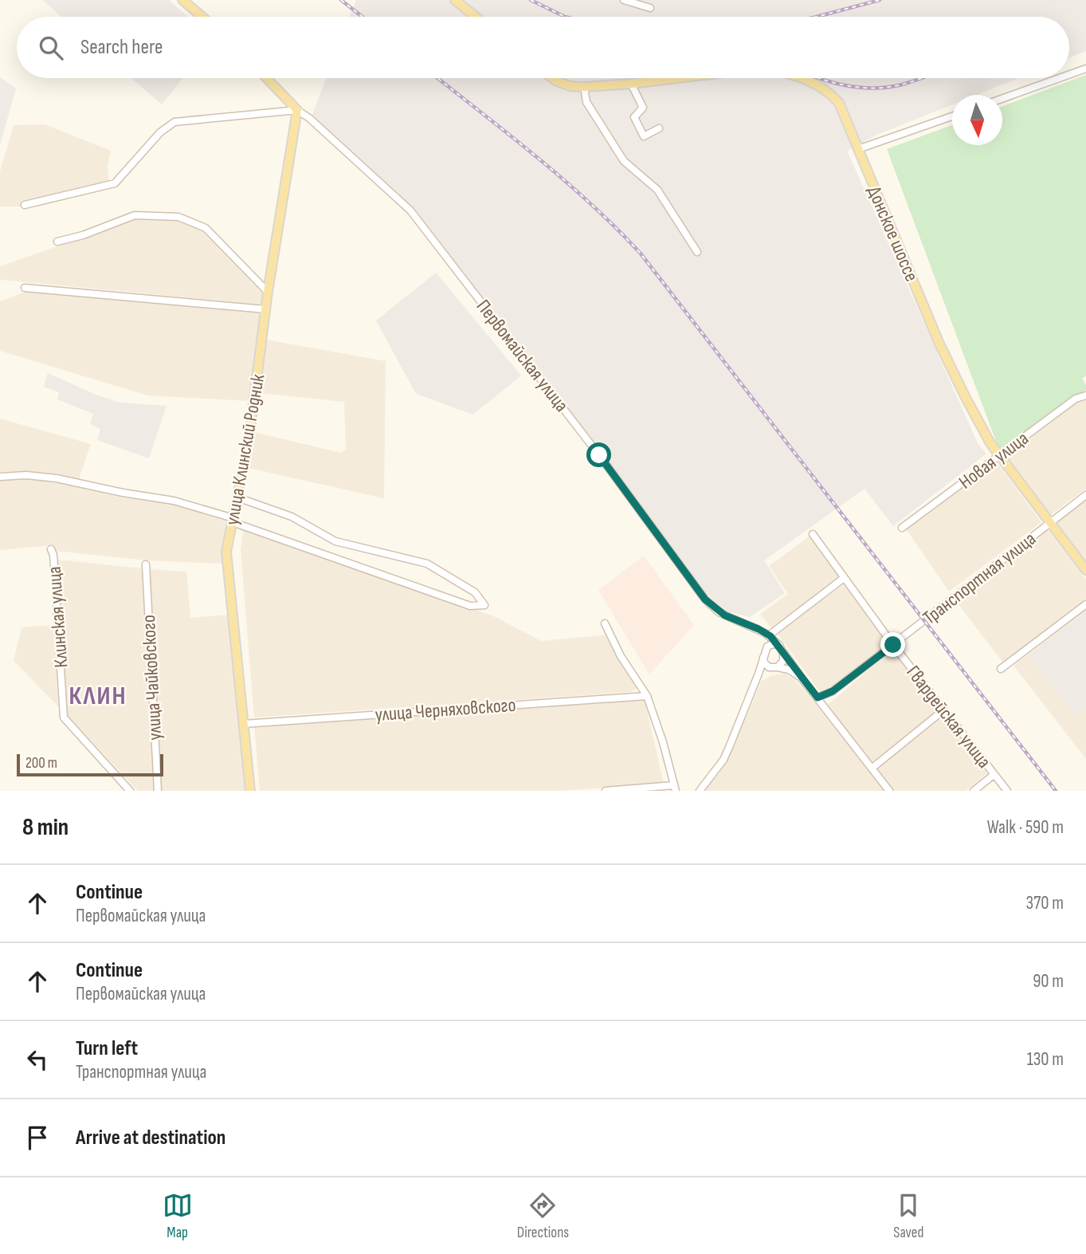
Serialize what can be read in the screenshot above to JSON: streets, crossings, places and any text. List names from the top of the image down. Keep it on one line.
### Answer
{"streets":{"main road":["Донское шоссе","Первомайская улица","улица Клинский Родник"],"street":["Новая улица","Транспортная улица","Клинская улица","улица Чайковского","улица Черняховского","Гвардейская улица"]},"crossings":[["Донское шоссе","Новая улица"],["Донское шоссе","Транспортная улица"],["Первомайская улица","улица Клинский Родник"],["Первомайская улица","Транспортная улица"],["улица Клинский Родник","улица Черняховского"],["Транспортная улица","Гвардейская улица"]],"districts":["КЛИН"],"scale_bar":"200 m","north":"bottom","page":{"search":"Search here","scale":"200 m","heading":["8 min","Walk · 590 m"],"list":[["Continue","Первомайская улица","370 m"],["Continue","Первомайская улица","90 m"],["Turn left","Транспортная улица","130 m"],"Arrive at destination"],"nav":["Map","Directions","Saved"]}}
